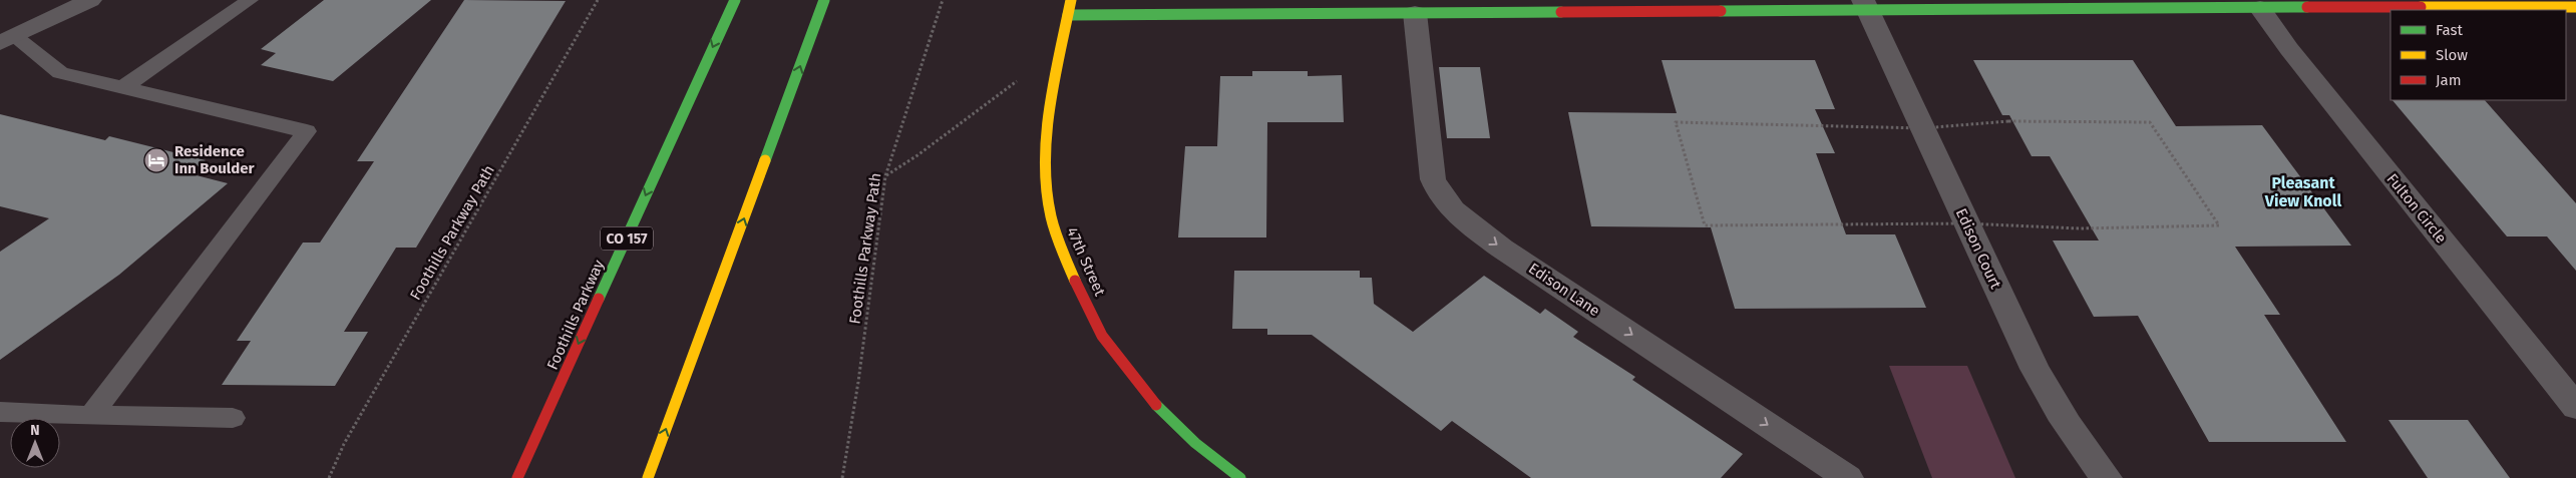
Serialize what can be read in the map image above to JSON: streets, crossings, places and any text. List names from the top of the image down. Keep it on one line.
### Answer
{"streets":{"main road":["CO 157","47th Street","Foothills Parkway"],"street":["Fulton Circle","Edison Court","Edison Lane"],"path":["Foothills Parkway Path"]},"one_way":["Edison Lane"],"districts":["Pleasant View Knoll"],"places":{"hotel":["Residence Inn Boulder"]},"legend":["Fast","Slow","Jam"],"north":"top"}
